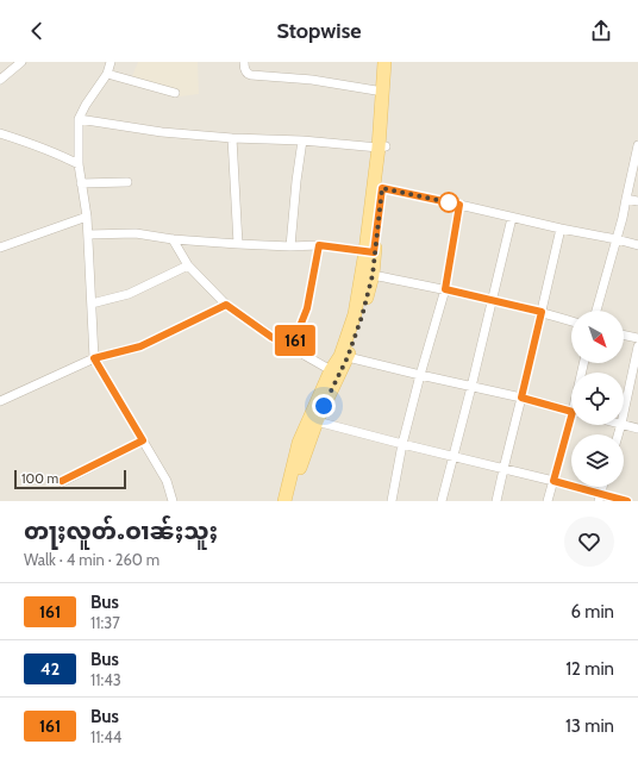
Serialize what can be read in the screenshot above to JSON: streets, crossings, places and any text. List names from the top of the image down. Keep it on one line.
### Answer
{"lines":["bus line 161"],"scale_bar":"100 m","north":"bottom right","page":{"header":"Stopwise","on_map":"161","scale":"100 m","heading":["တႃႈလူတ်ႉဝၢၼ်ႈသူႈ","Walk · 4 min · 260 m"],"list":[{"mark":"161","name":"Bus","note":"11:37","value":"6 min"},{"mark":"42","name":"Bus","note":"11:43","value":"12 min"},{"mark":"161","name":"Bus","note":"11:44","value":"13 min"}]}}
